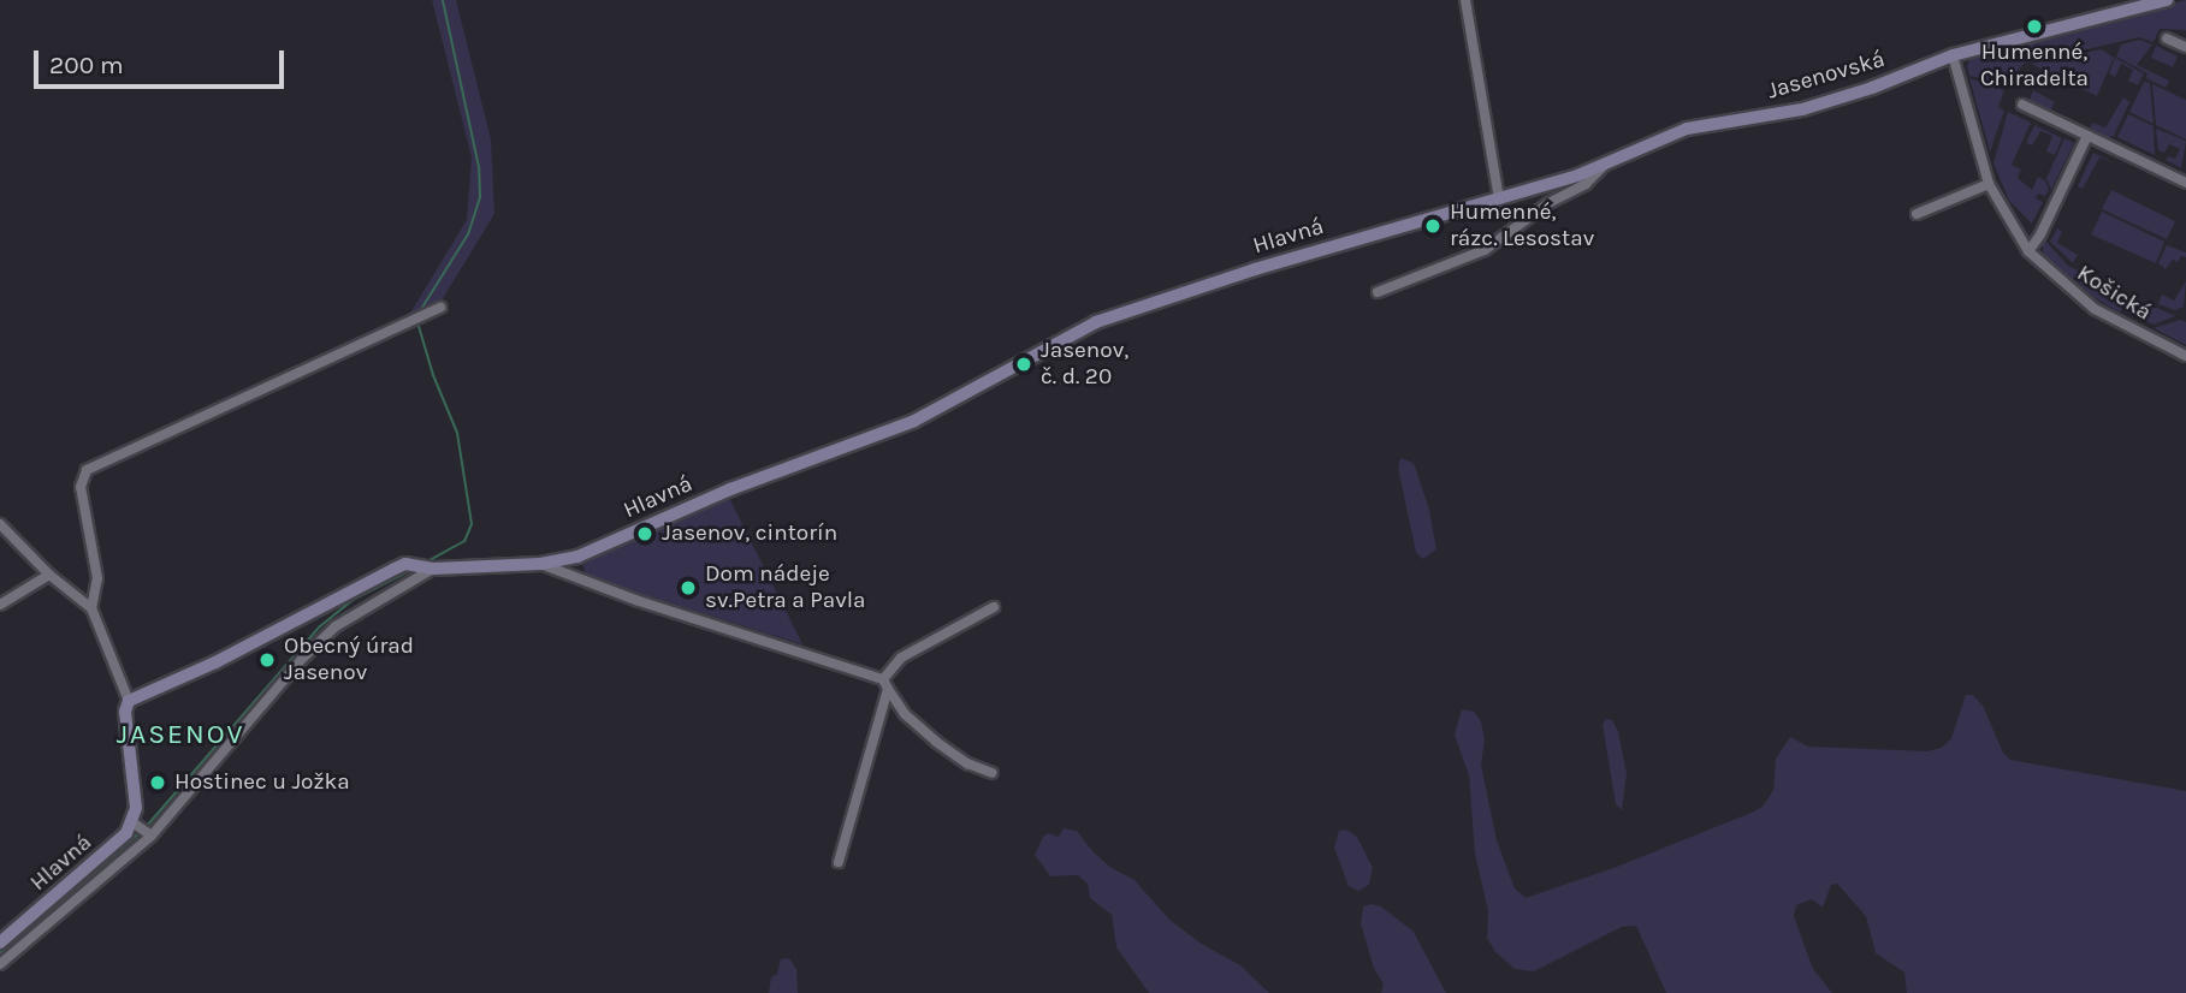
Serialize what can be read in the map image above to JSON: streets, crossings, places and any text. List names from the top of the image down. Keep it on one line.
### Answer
{"streets":{"street":["Jasenovská","Hlavná","Košická"]},"crossings":[["Jasenovská","Hlavná"],["Jasenovská","Košická"]],"districts":["JASENOV"],"places":["Humenné, Chiradelta","Humenné, rázc. Lesostav","Jasenov, č. d. 20","Jasenov, cintorín","Dom nádeje sv.Petra a Pavla","Obecný úrad Jasenov","Hostinec u Jožka"],"scale_bar":"200 m"}
